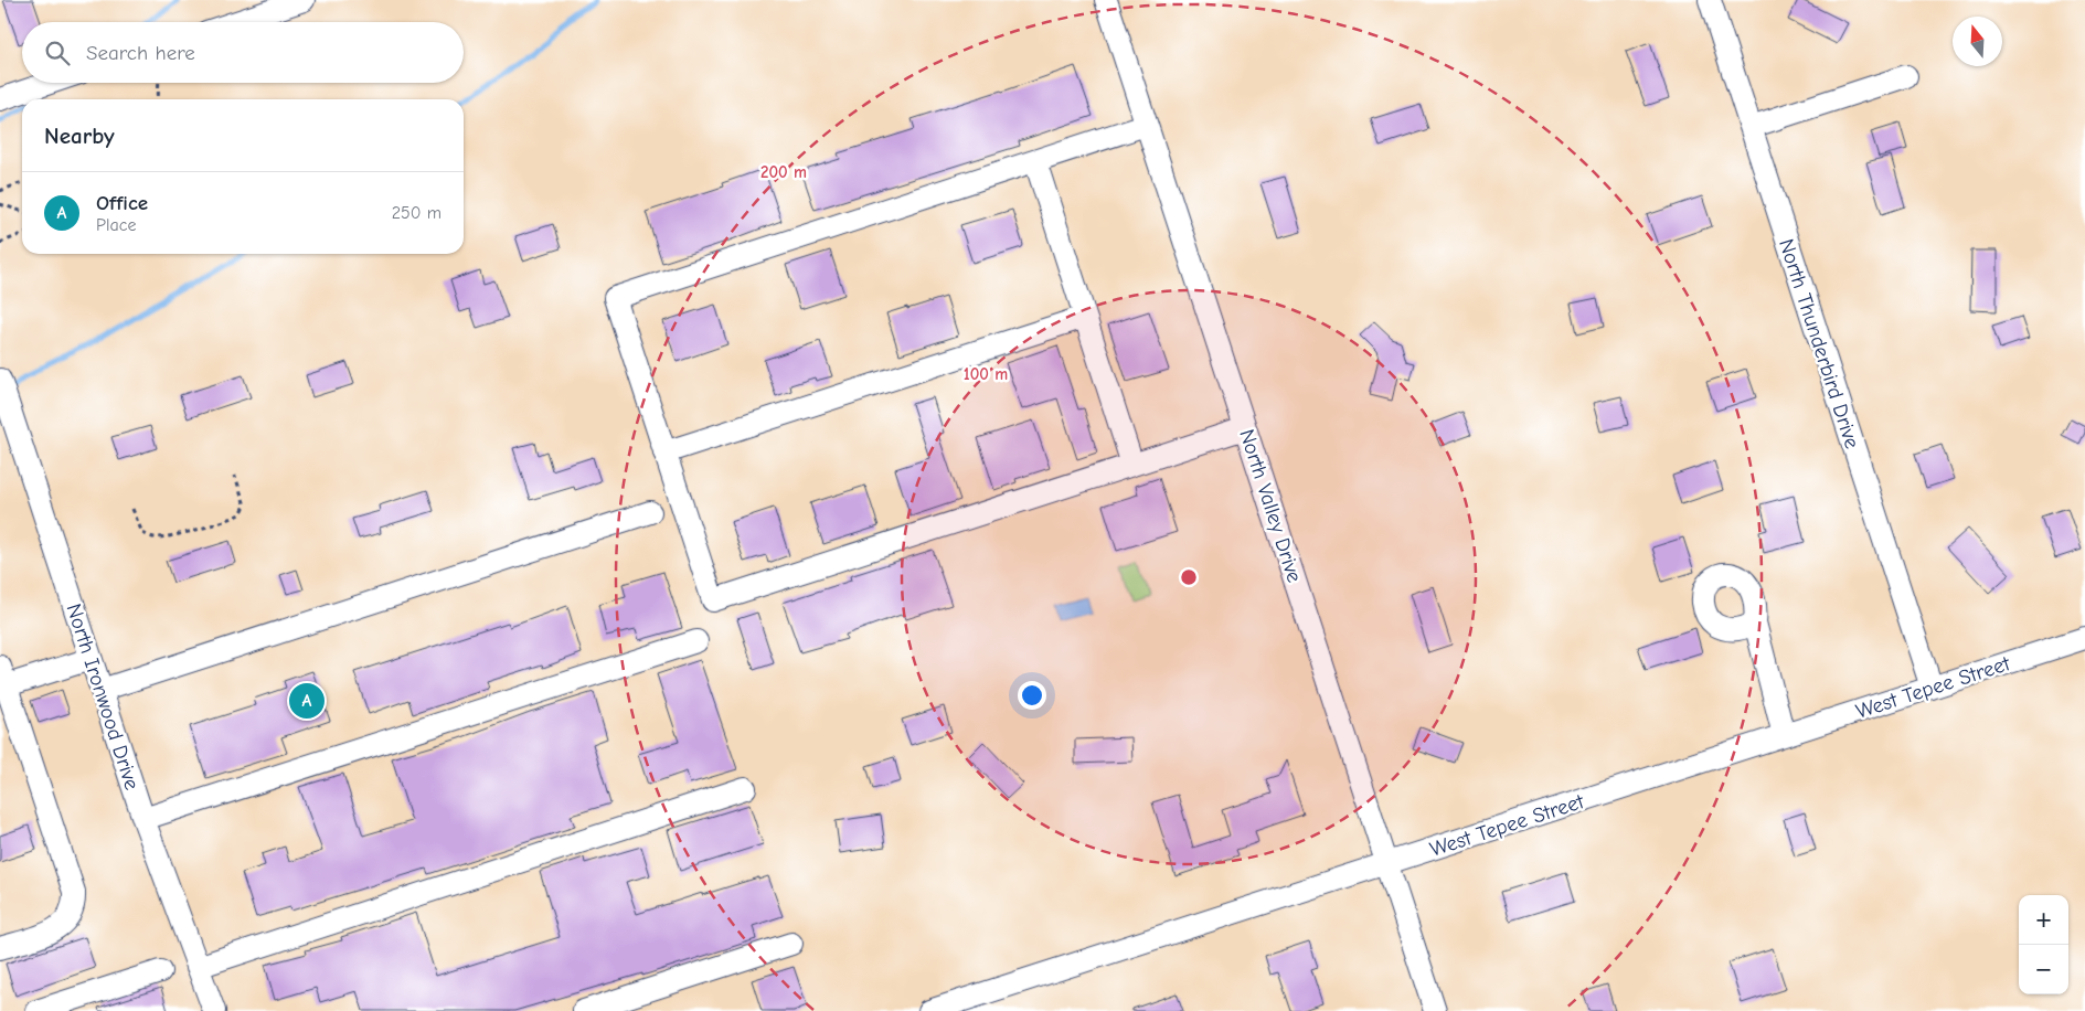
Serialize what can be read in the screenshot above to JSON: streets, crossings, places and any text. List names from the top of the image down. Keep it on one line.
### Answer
{"streets":{"street":["North Thunderbird Drive","North Valley Drive","West Tepee Street","North Ironwood Drive"]},"crossings":[["North Thunderbird Drive","West Tepee Street"],["North Valley Drive","West Tepee Street"]],"north":"top","page":{"search":"Search here","heading":"Nearby","list":[{"mark":"A","name":"Office","note":"Place","value":"250 m"}],"pins":"A","map_buttons":["+","−"]},"rings":["200 m","100 m"]}
